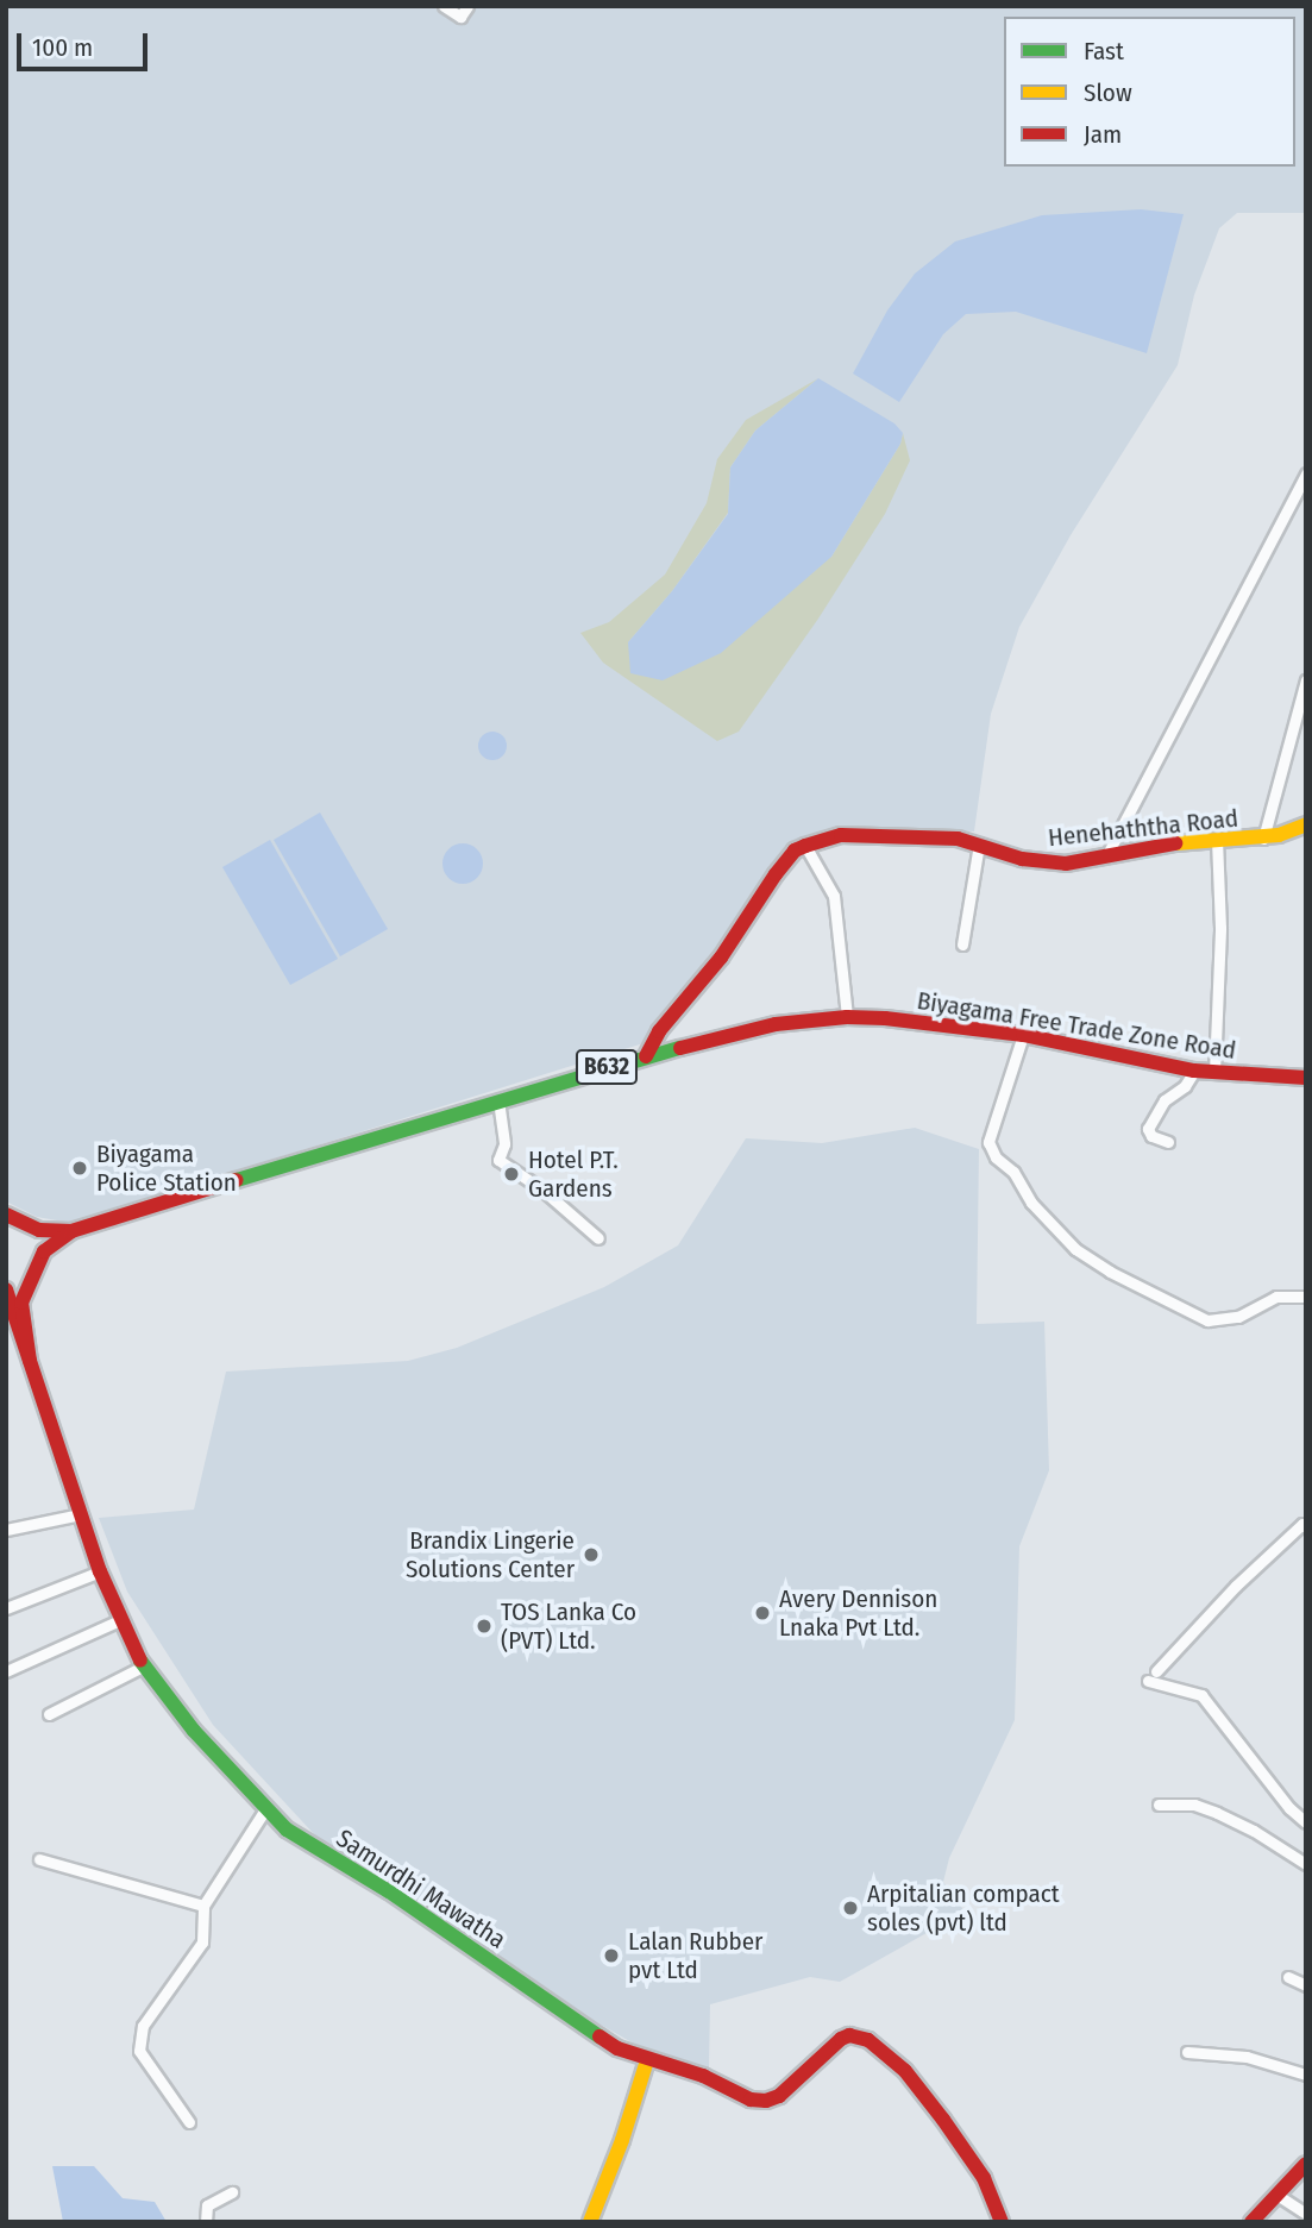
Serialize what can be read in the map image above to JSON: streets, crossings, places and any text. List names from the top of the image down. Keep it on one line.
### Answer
{"streets":{"main road":["Henehaththa Road","Biyagama Free Trade Zone Road","B632","Samurdhi Mawatha"]},"crossings":[["Biyagama Free Trade Zone Road","Samurdhi Mawatha"]],"places":["Biyagama Police Station","Hotel P.T. Gardens","Brandix Lingerie Solutions Center","Avery Dennison Lnaka Pvt Ltd.","TOS Lanka Co (PVT) Ltd.","Arpitalian compact soles (pvt) ltd","Lalan Rubber pvt Ltd"],"legend":["Fast","Slow","Jam"],"scale_bar":"100 m"}
